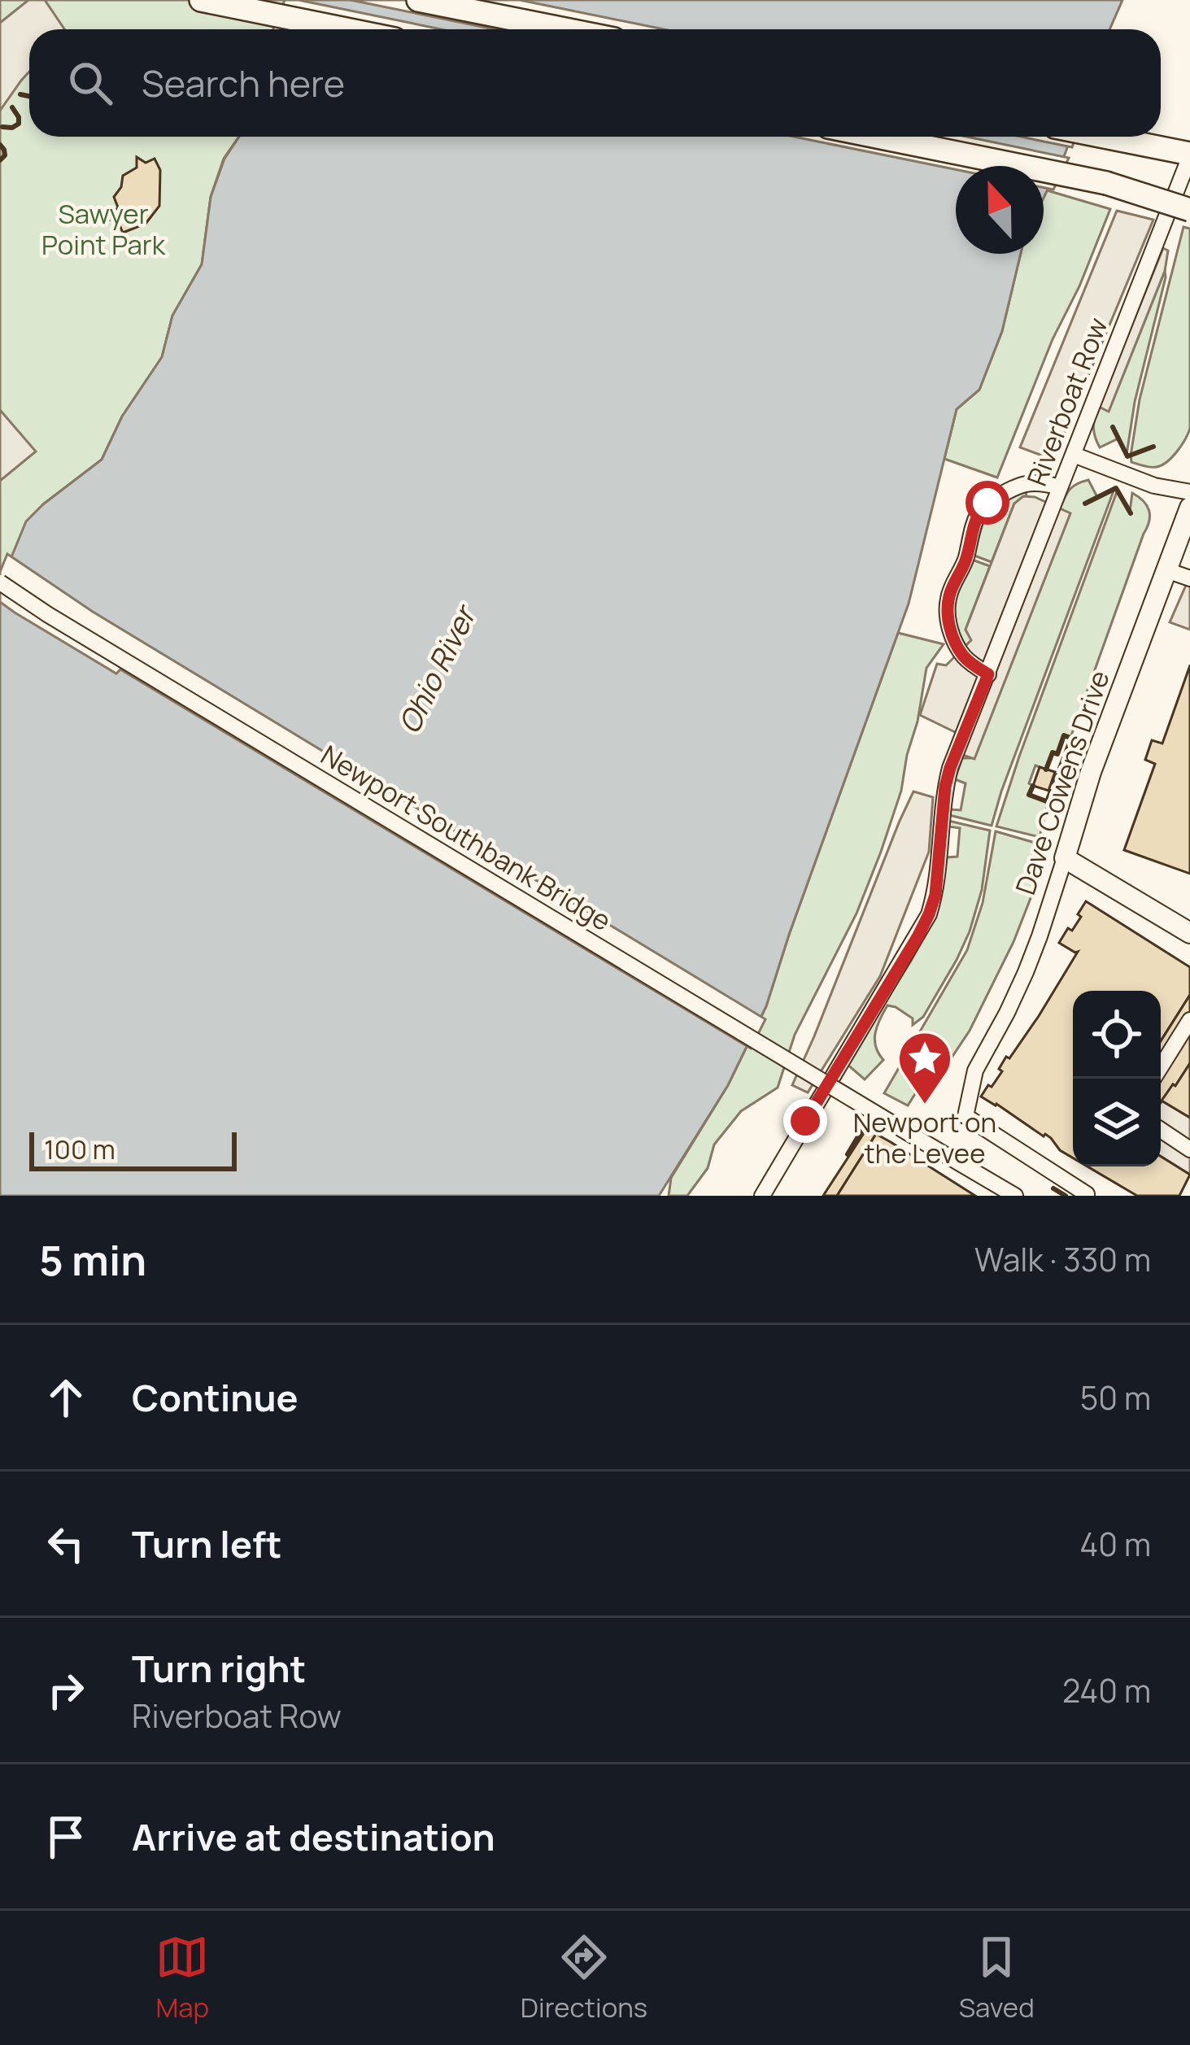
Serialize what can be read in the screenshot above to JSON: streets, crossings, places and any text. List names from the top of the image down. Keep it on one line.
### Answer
{"streets":{"main road":["Dave Cowens Drive"],"street":["Riverboat Row","Newport Southbank Bridge"]},"water":["Ohio River"],"parks":["Sawyer Point Park"],"places":{"place":["Newport on the Levee"]},"scale_bar":"100 m","north":"top","page":{"search":"Search here","scale":"100 m","heading":["5 min","Walk · 330 m"],"list":[["Continue","50 m"],["Turn left","40 m"],["Turn right","Riverboat Row","240 m"],"Arrive at destination"],"nav":["Map","Directions","Saved"]}}
